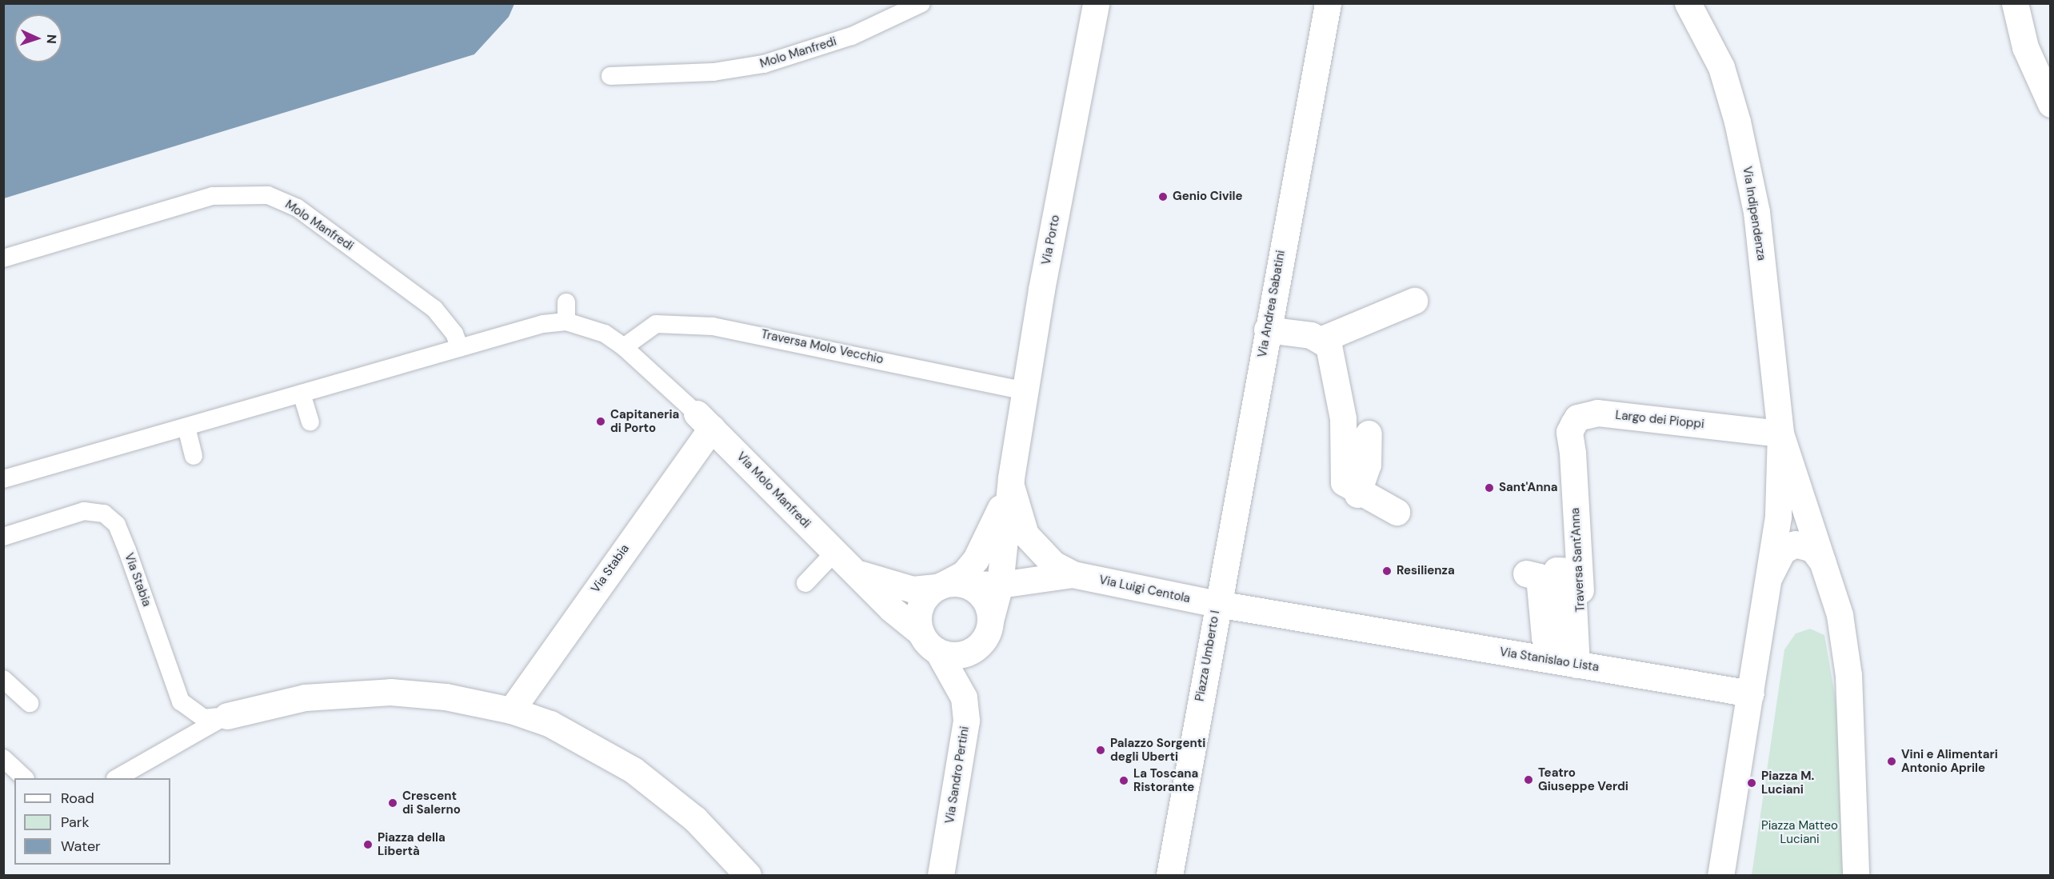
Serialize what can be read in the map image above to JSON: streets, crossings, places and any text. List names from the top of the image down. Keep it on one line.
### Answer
{"streets":{"street":["Via Indipendenza","Via Porto","Via Andrea Sabatini","Largo dei Pioppi","Via Molo Manfredi","Traversa Sant'Anna","Via Stabia","Via Luigi Centola","Piazza Umberto I","Via Stanislao Lista","Via Sandro Pertini"],"lane":["Molo Manfredi","Traversa Molo Vecchio"]},"crossings":[["Via Indipendenza","Largo dei Pioppi"],["Via Porto","Traversa Molo Vecchio"],["Via Porto","Via Molo Manfredi"],["Via Porto","Via Luigi Centola"],["Via Porto","Via Sandro Pertini"],["Via Andrea Sabatini","Via Luigi Centola"],["Via Andrea Sabatini","Piazza Umberto I"],["Largo dei Pioppi","Traversa Sant'Anna"],["Via Molo Manfredi","Via Stabia"],["Via Molo Manfredi","Via Luigi Centola"],["Via Molo Manfredi","Via Sandro Pertini"],["Traversa Sant'Anna","Via Stanislao Lista"],["Via Luigi Centola","Piazza Umberto I"],["Piazza Umberto I","Via Stanislao Lista"]],"parks":["Piazza Matteo Luciani"],"places":["Genio Civile","Capitaneria di Porto","Sant'Anna","Resilienza","Palazzo Sorgenti degli Uberti","Vini e Alimentari Antonio Aprile","Teatro Giuseppe Verdi","La Toscana Ristorante","Piazza M. Luciani","Crescent di Salerno","Piazza della Libertà"],"legend":["Road","Park","Water"],"north":"right"}
